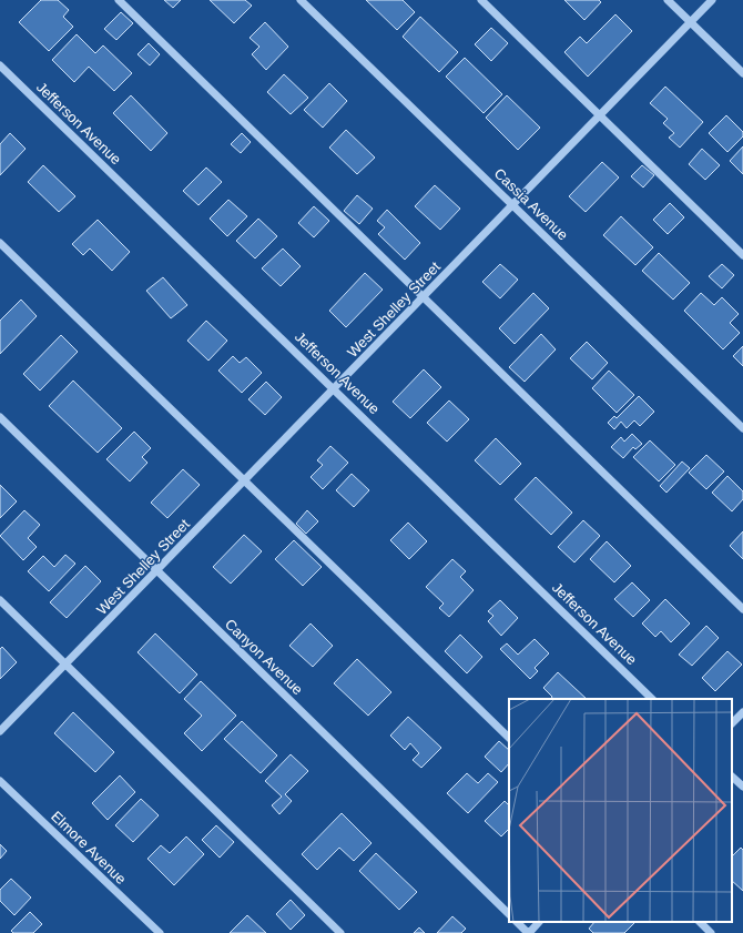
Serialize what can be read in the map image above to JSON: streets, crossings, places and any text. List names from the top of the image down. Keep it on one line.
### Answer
{"streets":{"street":["Jefferson Avenue","Cassia Avenue","West Shelley Street","Canyon Avenue","Elmore Avenue"]},"crossings":[["Jefferson Avenue","West Shelley Street"],["Cassia Avenue","West Shelley Street"],["West Shelley Street","Canyon Avenue"]]}
